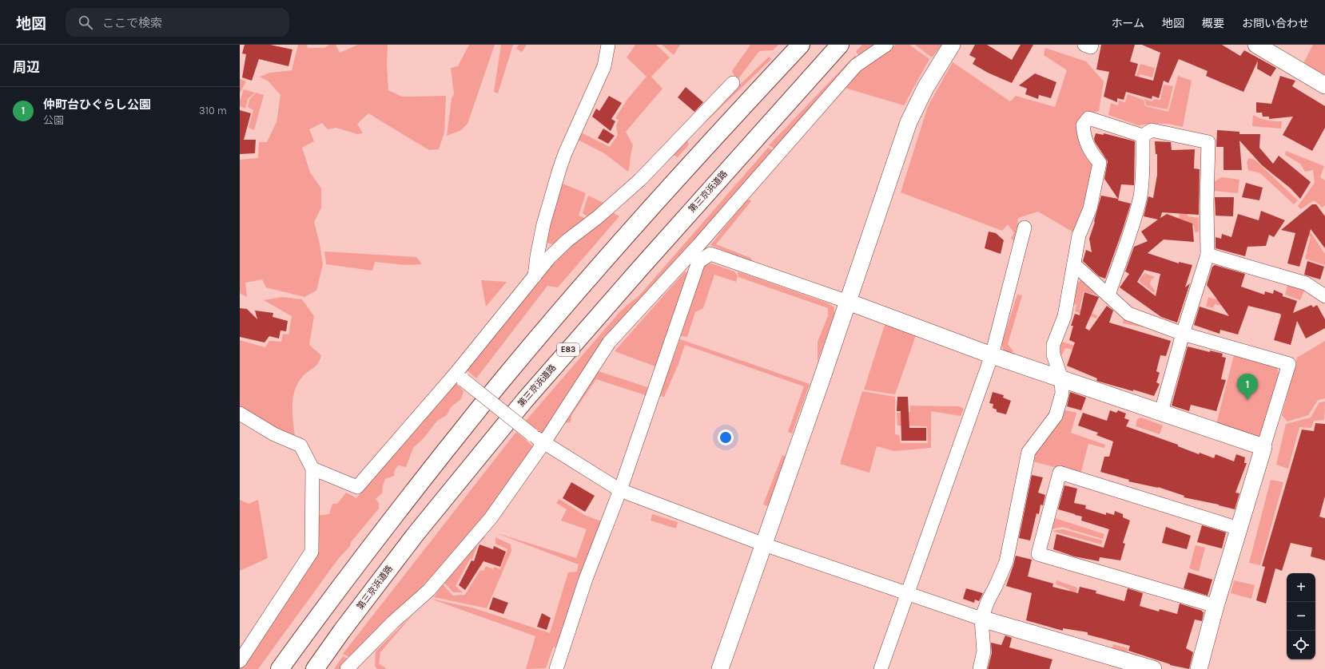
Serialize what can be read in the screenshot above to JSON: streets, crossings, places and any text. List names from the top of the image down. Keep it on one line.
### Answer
{"streets":{"highway":["第三京浜道路","E83"]},"page":{"header":"地図","search":"ここで検索","nav":["ホーム","地図","概要","お問い合わせ"],"heading":"周辺","list":[{"mark":"1","name":"仲町台ひぐらし公園","note":"公園","value":"310 m"}],"pins":"1","map_buttons":["+","−"]}}
